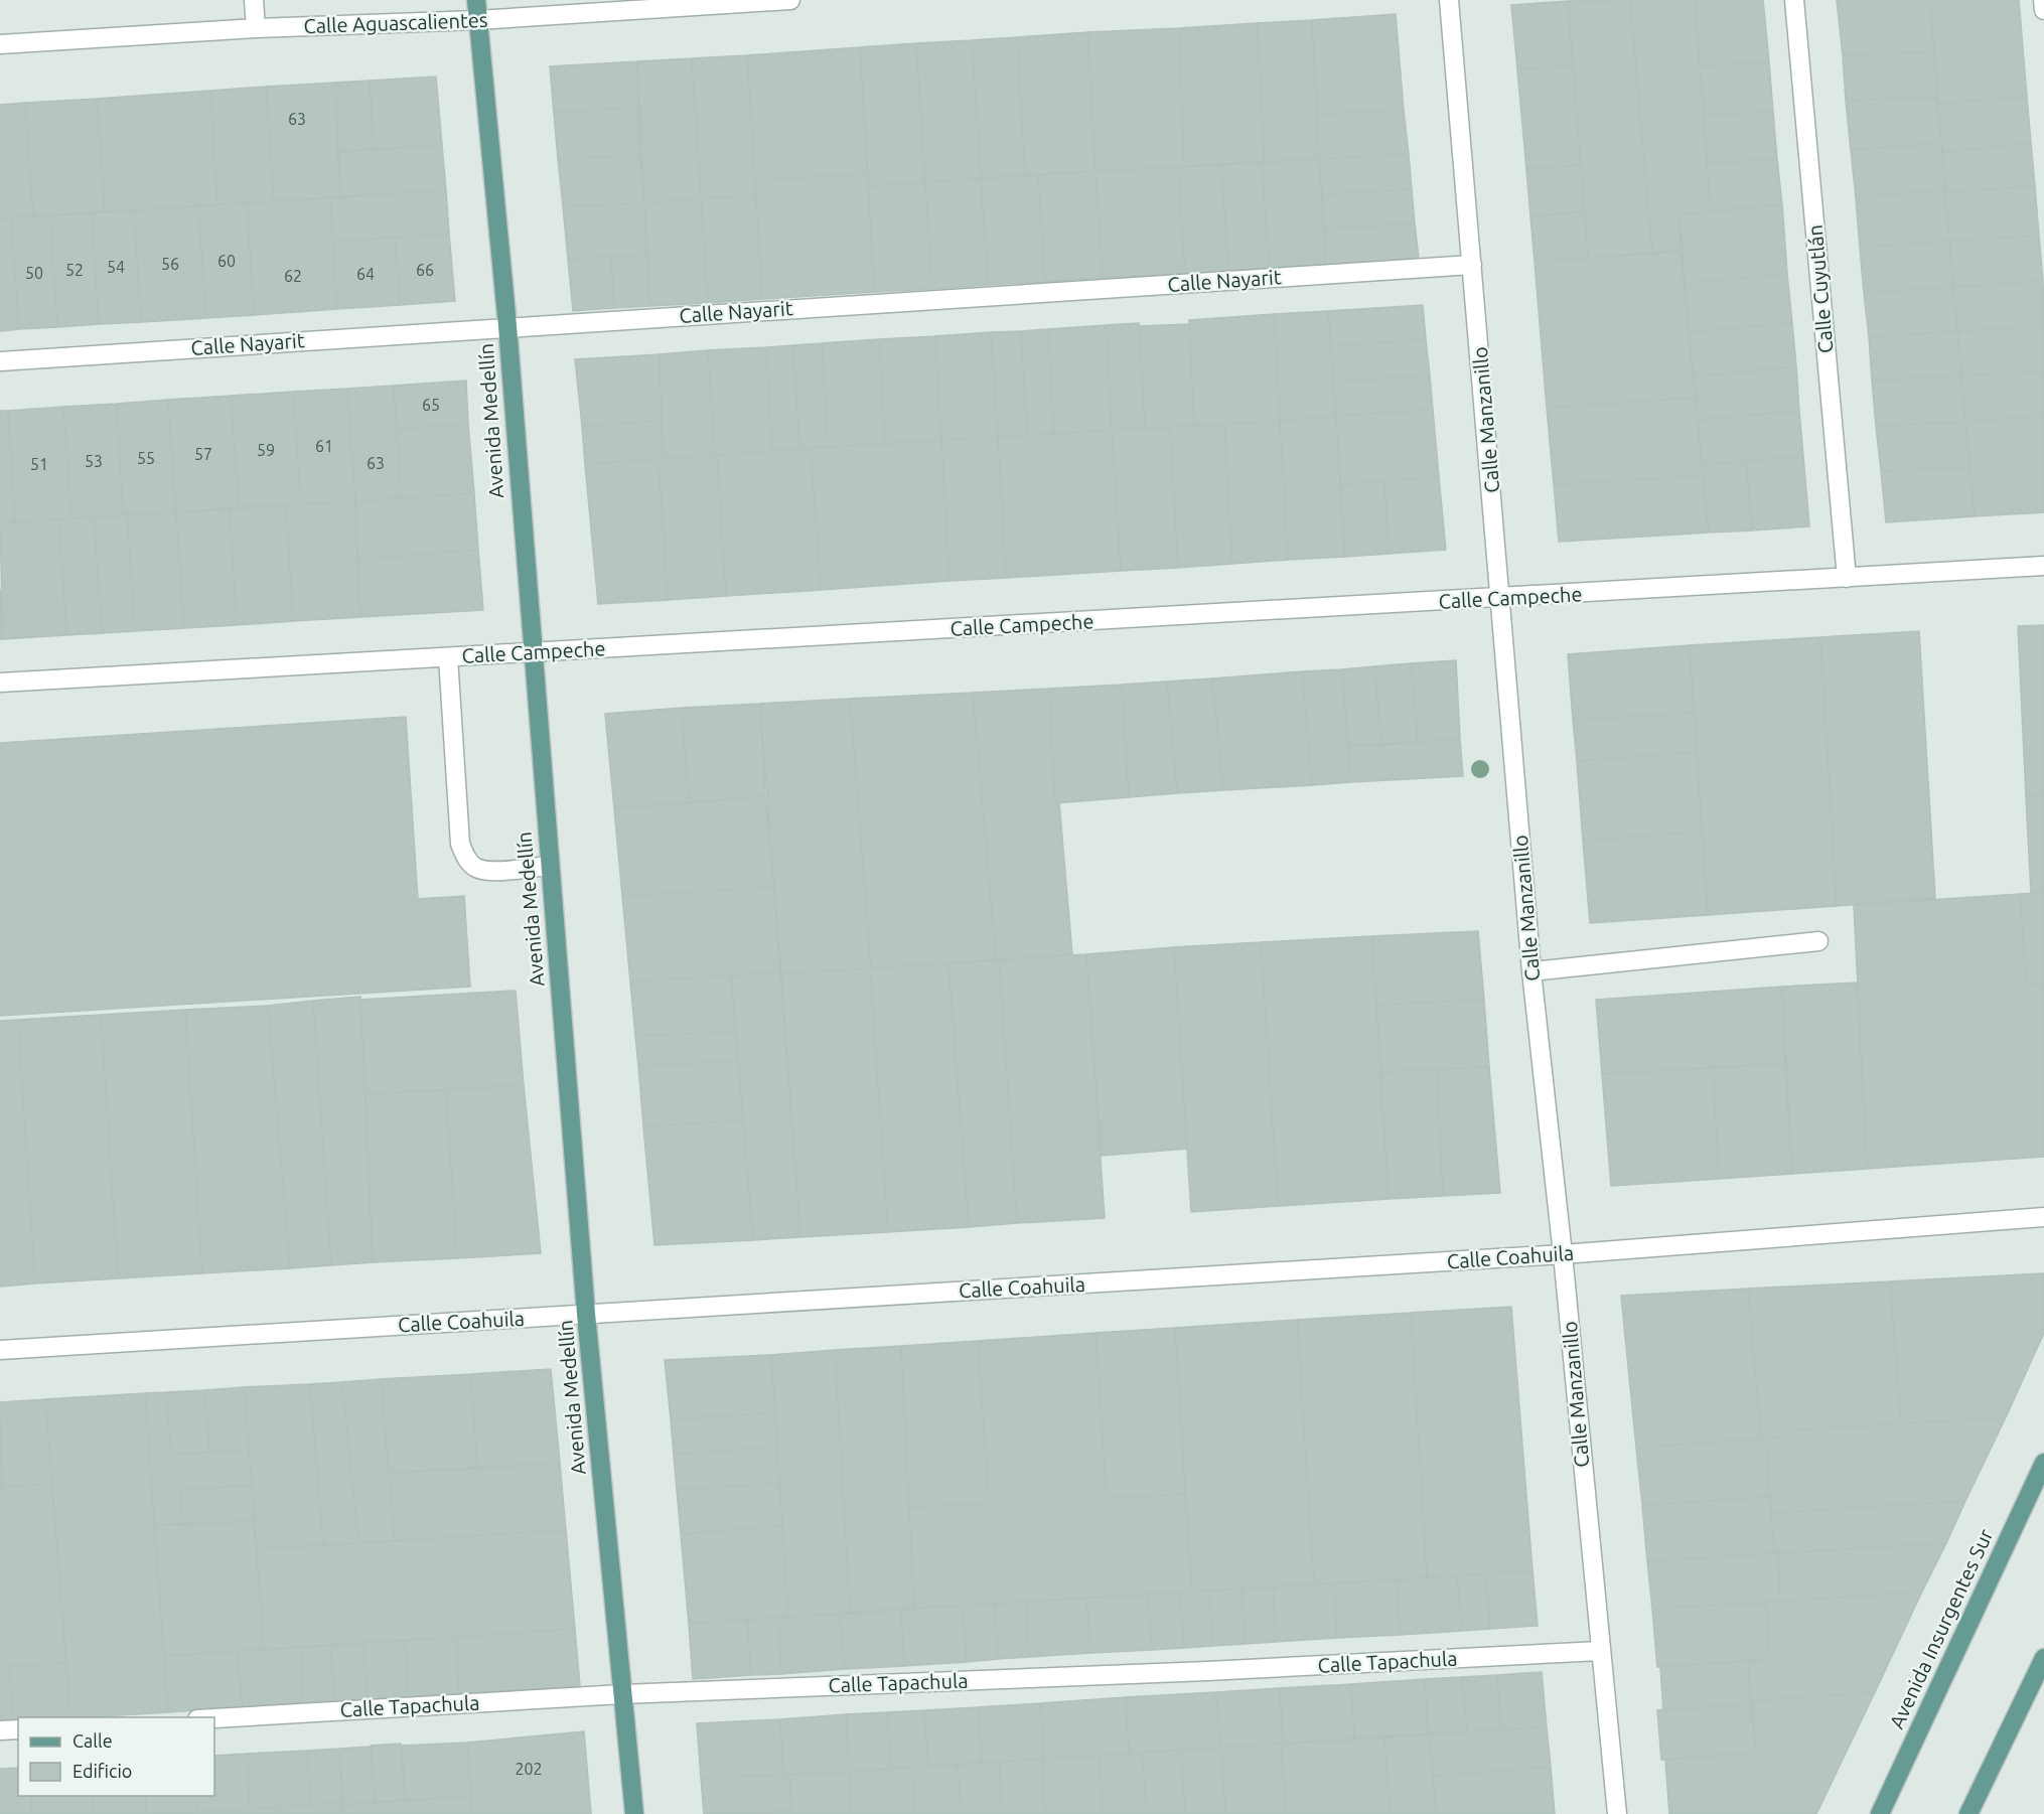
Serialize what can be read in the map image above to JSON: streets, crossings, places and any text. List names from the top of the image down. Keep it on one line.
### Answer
{"streets":{"main road":["Avenida Medellín","Avenida Insurgentes Sur"],"street":["Calle Aguascalientes","Calle Nayarit","Calle Cuyutlán","Calle Manzanillo","Calle Campeche","Calle Coahuila","Calle Tapachula"]},"crossings":[["Calle Aguascalientes","Avenida Medellín"],["Calle Nayarit","Calle Manzanillo"],["Calle Nayarit","Avenida Medellín"],["Calle Cuyutlán","Calle Campeche"],["Calle Manzanillo","Calle Campeche"],["Calle Manzanillo","Calle Coahuila"],["Calle Manzanillo","Calle Tapachula"],["Avenida Medellín","Calle Campeche"],["Avenida Medellín","Calle Coahuila"],["Avenida Medellín","Calle Tapachula"]],"house_numbers":["63","60","56","54","52","66","50","64","62","65","61","59","57","55","53","63","51","202"],"legend":["Calle","Edificio"]}
